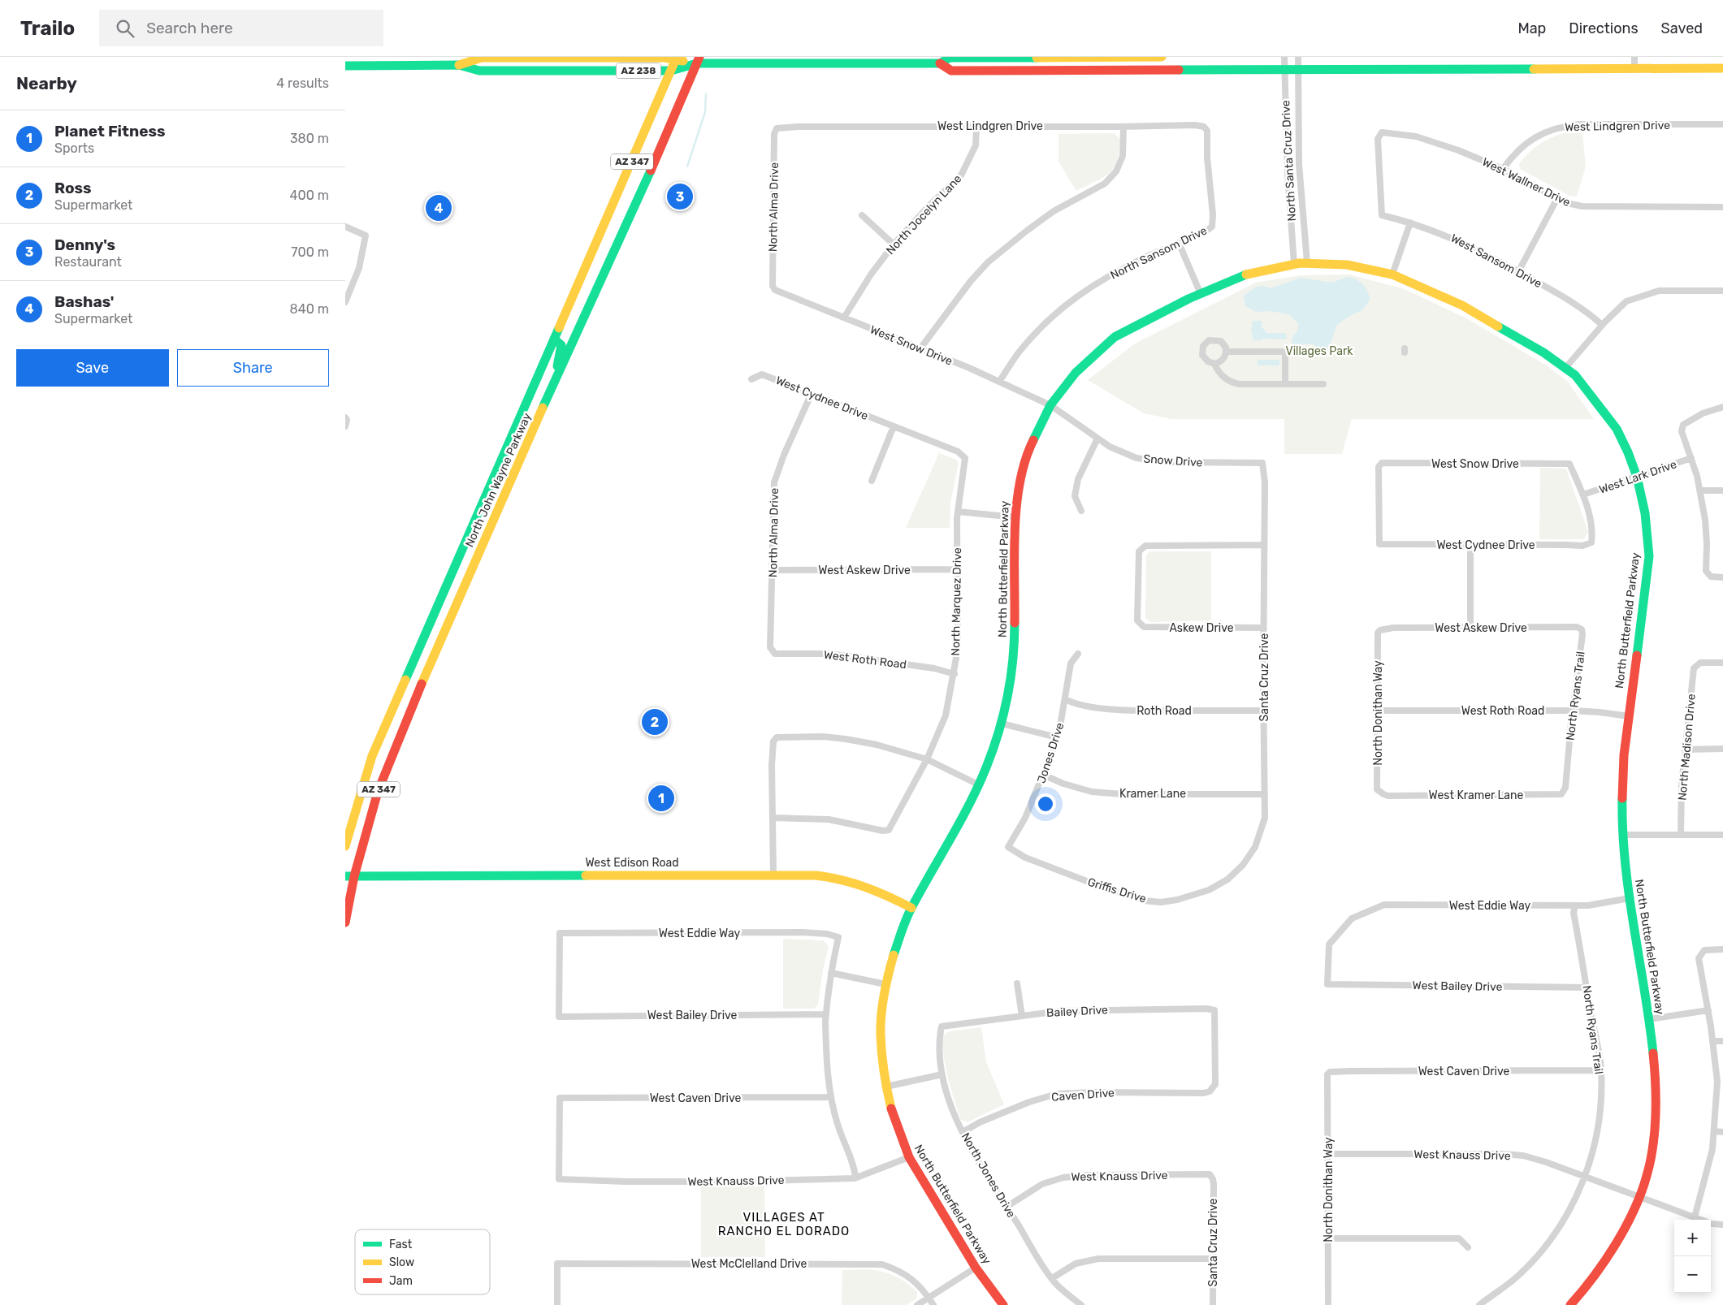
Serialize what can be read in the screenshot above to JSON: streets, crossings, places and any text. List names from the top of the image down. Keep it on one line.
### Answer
{"streets":{"main road":["AZ 238","AZ 347","North John Wayne Parkway","North Butterfield Parkway","West Edison Road"],"street":["West Lindgren Drive","North Santa Cruz Drive","West Wallner Drive","North Alma Drive","North Jocelyn Lane","North Sansom Drive","West Sansom Drive","West Snow Drive","West Cydnee Drive","Snow Drive","West Lark Drive","West Askew Drive","North Marquez Drive","Askew Drive","West Roth Road","Santa Cruz Drive","North Ryans Trail","Roth Road","North Donithan Way","North Madison Drive","Jones Drive","Kramer Lane","West Kramer Lane","Griffis Drive","West Eddie Way","West Bailey Drive","Bailey Drive","West Caven Drive","Caven Drive","West Knauss Drive","North Jones Drive","West McClelland Drive"]},"crossings":[["AZ 238","AZ 347"],["AZ 238","North John Wayne Parkway"],["West Lindgren Drive","West Wallner Drive"],["West Lindgren Drive","North Alma Drive"],["West Lindgren Drive","North Jocelyn Lane"],["West Lindgren Drive","North Sansom Drive"],["North Santa Cruz Drive","North Butterfield Parkway"],["West Wallner Drive","West Sansom Drive"],["North Alma Drive","West Snow Drive"],["North Alma Drive","West Cydnee Drive"],["North Alma Drive","West Askew Drive"],["North Alma Drive","West Roth Road"],["North Jocelyn Lane","West Snow Drive"],["North Sansom Drive","West Snow Drive"],["West Snow Drive","West Cydnee Drive"],["West Snow Drive","Snow Drive"],["West Snow Drive","West Lark Drive"],["West Snow Drive","North Butterfield Parkway"],["West Cydnee Drive","West Lark Drive"],["West Cydnee Drive","North Marquez Drive"],["Snow Drive","North Butterfield Parkway"],["Snow Drive","Santa Cruz Drive"],["West Lark Drive","North Butterfield Parkway"],["North John Wayne Parkway","West Edison Road"],["North Butterfield Parkway","West Roth Road"],["North Butterfield Parkway","West Edison Road"],["North Butterfield Parkway","West Eddie Way"],["North Butterfield Parkway","West Knauss Drive"],["West Askew Drive","North Marquez Drive"],["West Askew Drive","North Ryans Trail"],["West Askew Drive","North Donithan Way"],["North Marquez Drive","West Roth Road"],["Askew Drive","Santa Cruz Drive"],["West Roth Road","North Ryans Trail"],["West Roth Road","North Donithan Way"],["Santa Cruz Drive","Roth Road"],["Santa Cruz Drive","Kramer Lane"],["Santa Cruz Drive","Griffis Drive"],["Santa Cruz Drive","West Knauss Drive"],["North Ryans Trail","West Kramer Lane"],["North Ryans Trail","West Eddie Way"],["North Ryans Trail","West Bailey Drive"],["North Ryans Trail","West Caven Drive"],["North Ryans Trail","West Knauss Drive"],["Roth Road","Jones Drive"],["North Donithan Way","West Kramer Lane"],["North Donithan Way","West Caven Drive"],["North Donithan Way","West Knauss Drive"],["Jones Drive","Kramer Lane"],["Jones Drive","Griffis Drive"],["West Eddie Way","West Bailey Drive"],["Bailey Drive","Caven Drive"],["Bailey Drive","North Jones Drive"],["West Caven Drive","West Knauss Drive"],["Caven Drive","North Jones Drive"],["West Knauss Drive","North Jones Drive"]],"districts":["VILLAGES AT RANCHO EL DORADO"],"parks":["Villages Park"],"legend":["Fast","Slow","Jam"],"page":{"header":"Trailo","search":"Search here","nav":["Map","Directions","Saved"],"heading":["Nearby","4 results"],"list":[{"mark":"1","name":"Planet Fitness","note":"Sports","value":"380 m"},{"mark":"2","name":"Ross","note":"Supermarket","value":"400 m"},{"mark":"3","name":"Denny's","note":"Restaurant","value":"700 m"},{"mark":"4","name":"Bashas'","note":"Supermarket","value":"840 m"}],"pins":["3","4","2","1"],"buttons":["Save","Share"],"map_buttons":["+","−"]}}
